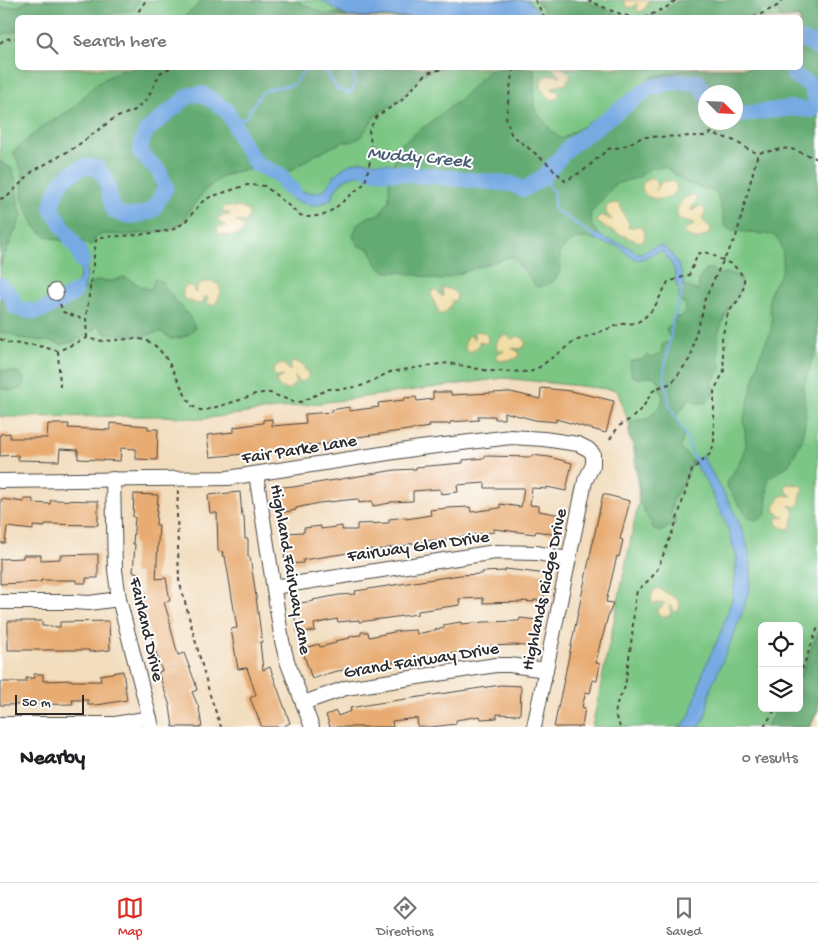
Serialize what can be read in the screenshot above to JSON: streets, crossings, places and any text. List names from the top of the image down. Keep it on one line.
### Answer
{"streets":{"street":["Fair Parke Lane","Fairway Glen Drive","Highland Fairway Lane","Highlands Ridge Drive","Fairland Drive","Grand Fairway Drive"]},"crossings":[["Fair Parke Lane","Highland Fairway Lane"],["Fair Parke Lane","Highlands Ridge Drive"],["Fair Parke Lane","Fairland Drive"],["Fairway Glen Drive","Highland Fairway Lane"],["Fairway Glen Drive","Highlands Ridge Drive"],["Highland Fairway Lane","Grand Fairway Drive"],["Highlands Ridge Drive","Grand Fairway Drive"]],"water":["Muddy Creek"],"scale_bar":"50 m","north":"bottom right","page":{"search":"Search here","scale":"50 m","heading":["Nearby","0 results"],"nav":["Map","Directions","Saved"]}}
